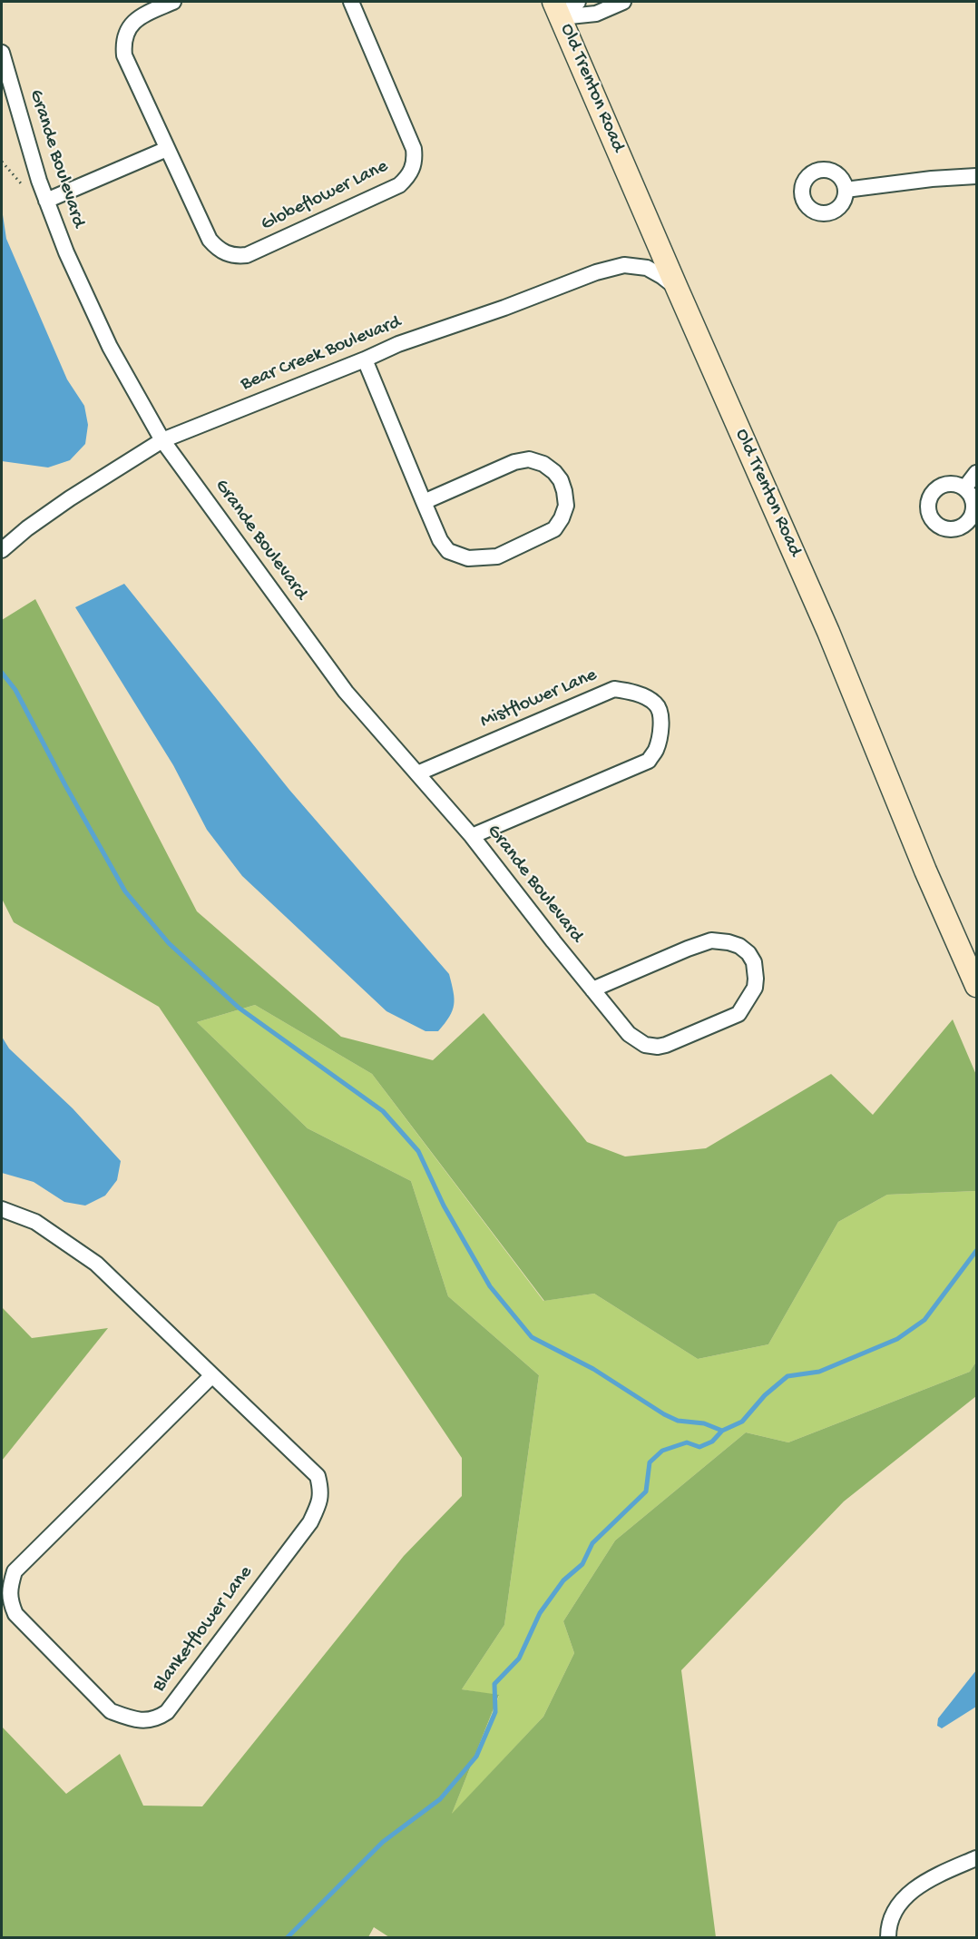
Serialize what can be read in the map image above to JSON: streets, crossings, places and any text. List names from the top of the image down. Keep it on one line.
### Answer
{"streets":{"main road":["Old Trenton Road"],"street":["Grande Boulevard","Globeflower Lane","Bear Creek Boulevard","Mistflower Lane","Blanketflower Lane"]},"crossings":[["Old Trenton Road","Bear Creek Boulevard"],["Grande Boulevard","Bear Creek Boulevard"],["Grande Boulevard","Mistflower Lane"]]}
